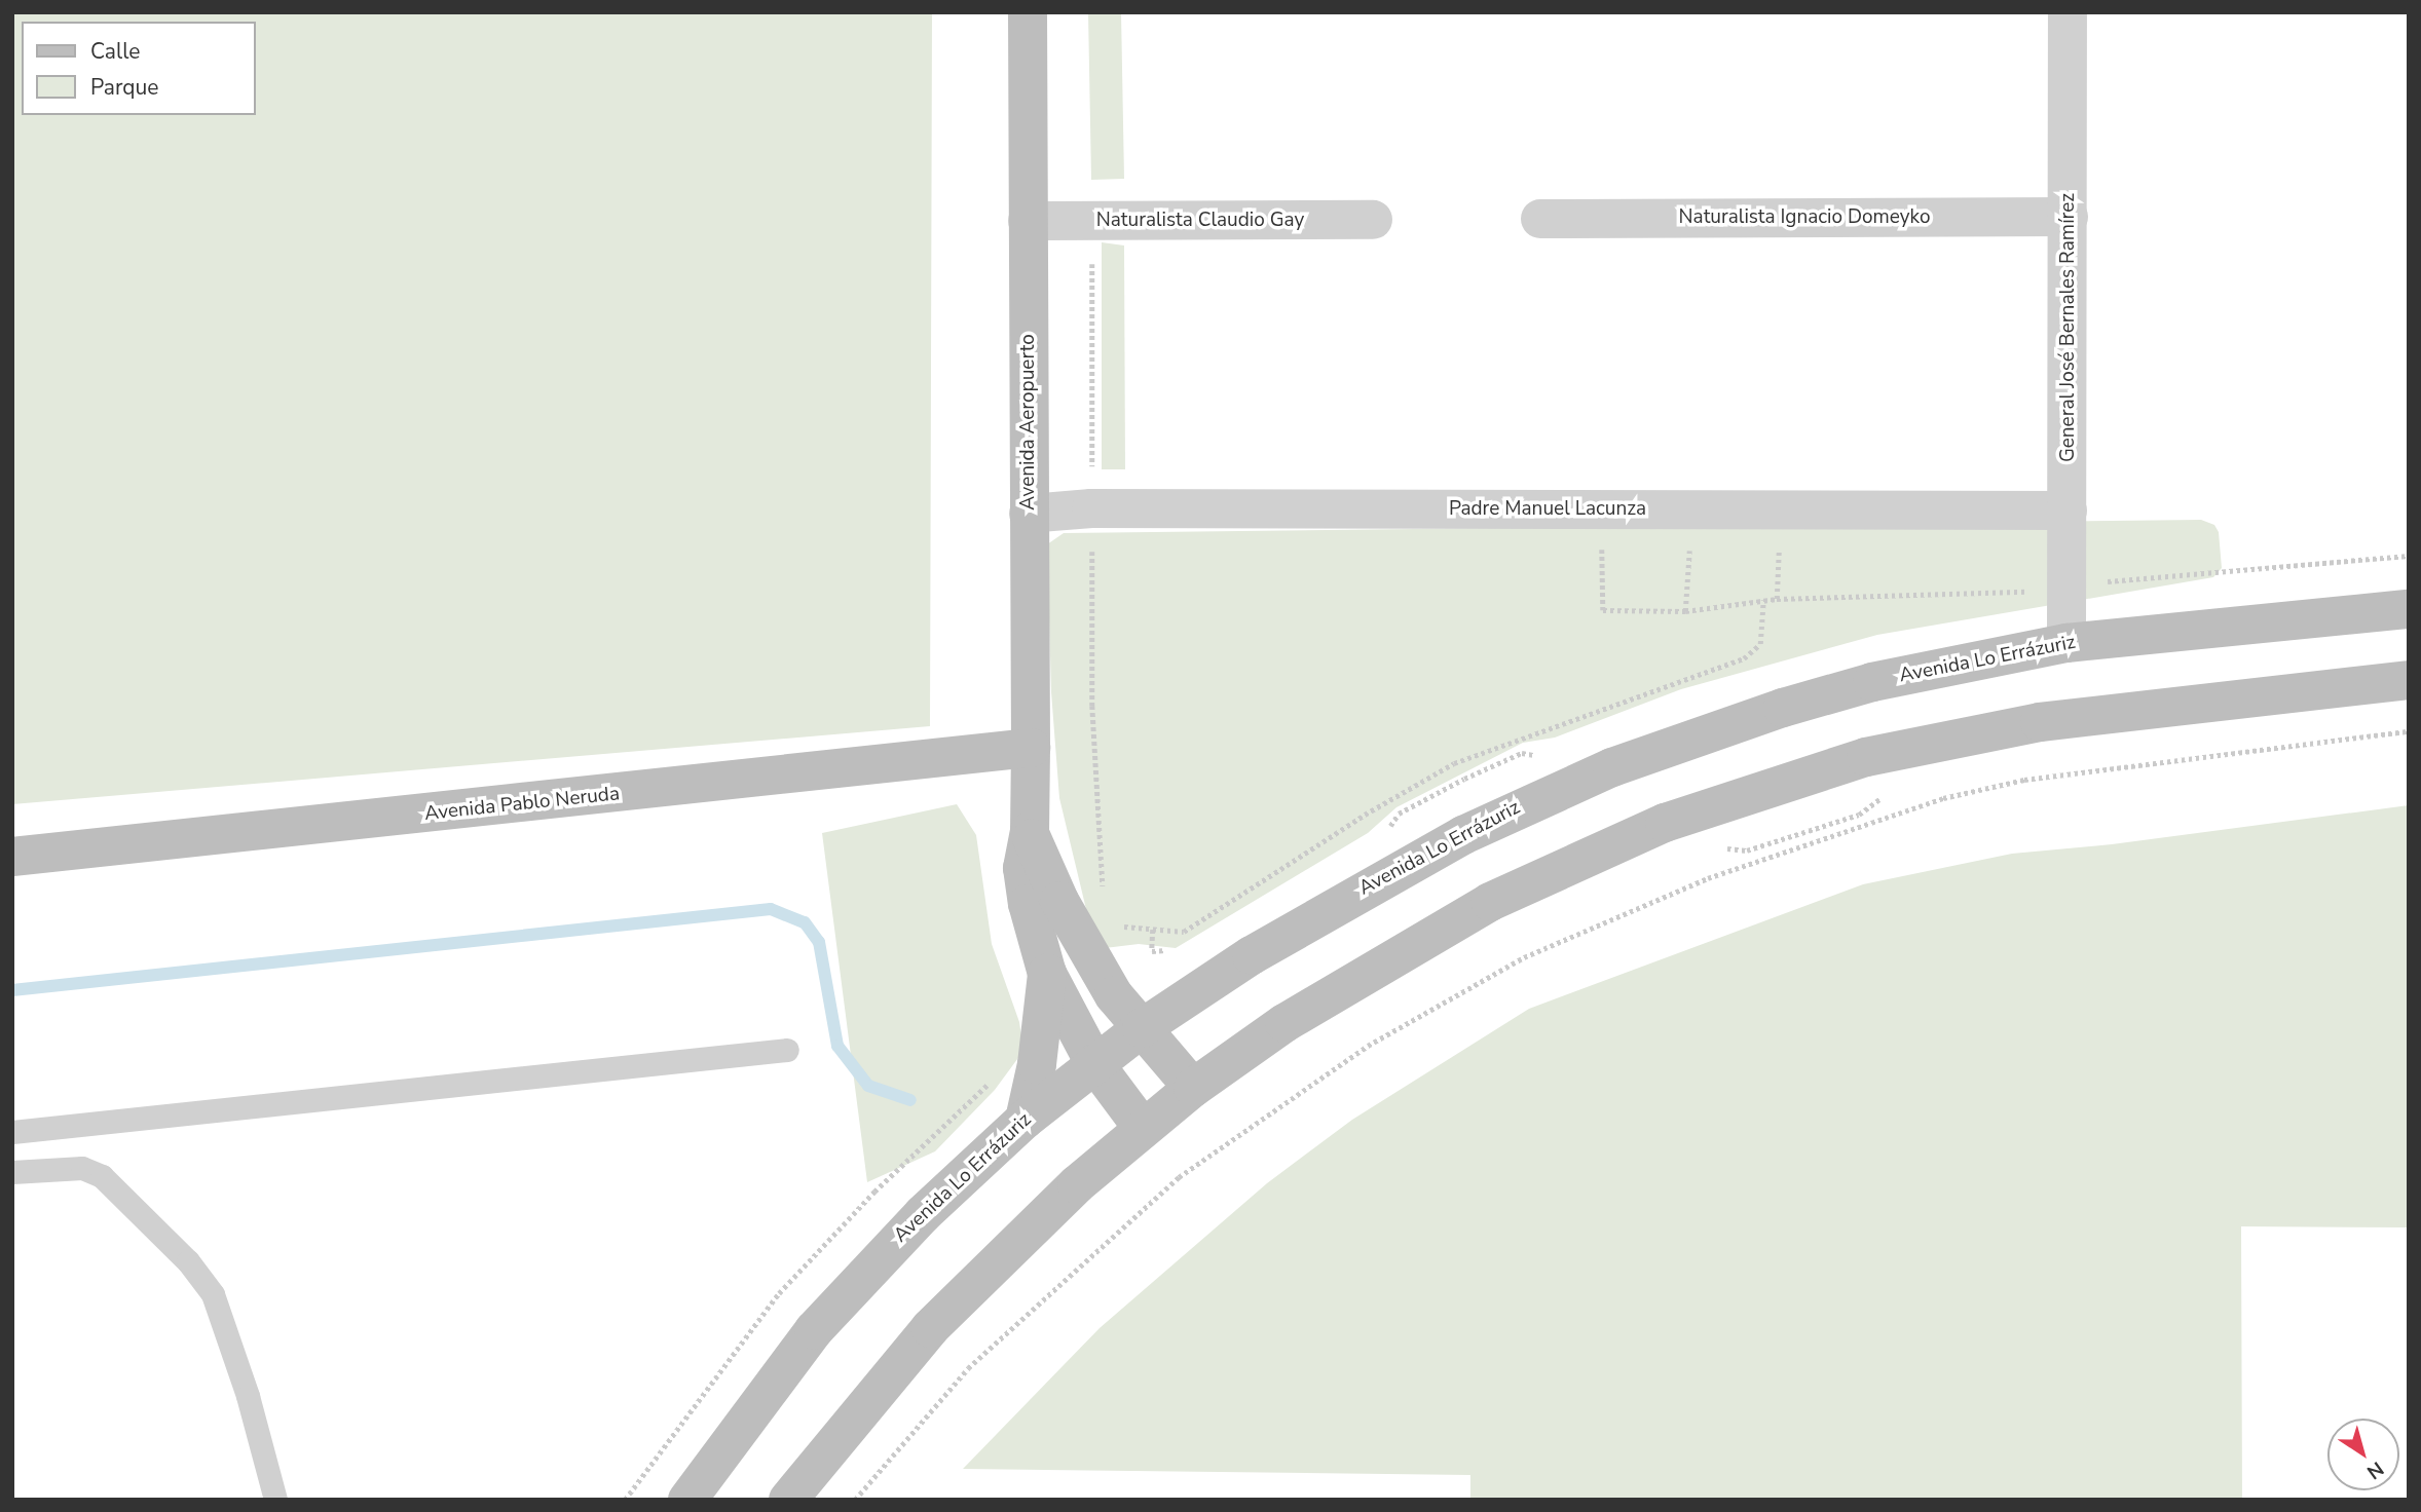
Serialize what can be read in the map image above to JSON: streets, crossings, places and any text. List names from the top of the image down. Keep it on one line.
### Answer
{"streets":{"main road":["Avenida Aeropuerto","Avenida Lo Errázuriz","Avenida Pablo Neruda"],"street":["Naturalista Ignacio Domeyko","Naturalista Claudio Gay","General José Bernales Ramírez","Padre Manuel Lacunza"]},"crossings":[["Naturalista Ignacio Domeyko","General José Bernales Ramírez"],["Naturalista Claudio Gay","Avenida Aeropuerto"],["General José Bernales Ramírez","Padre Manuel Lacunza"],["General José Bernales Ramírez","Avenida Lo Errázuriz"],["Avenida Aeropuerto","Padre Manuel Lacunza"],["Avenida Aeropuerto","Avenida Lo Errázuriz"],["Avenida Aeropuerto","Avenida Pablo Neruda"]],"legend":["Calle","Parque"],"north":"bottom right"}
